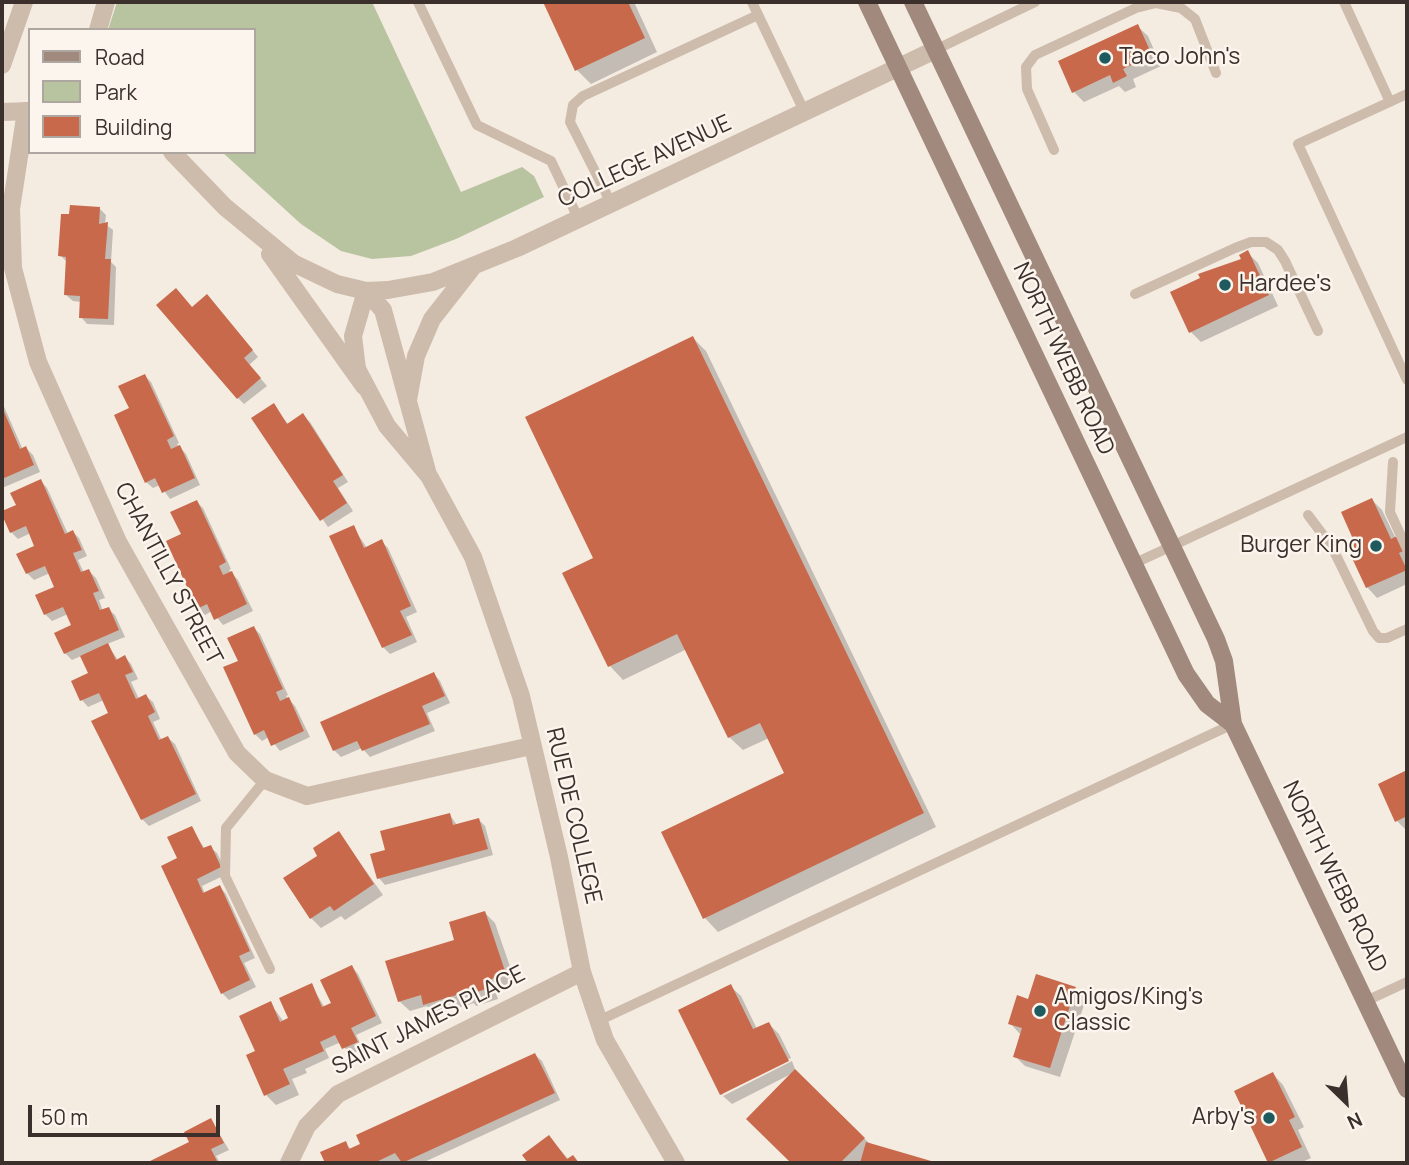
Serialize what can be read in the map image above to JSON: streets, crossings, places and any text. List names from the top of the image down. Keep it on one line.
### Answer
{"streets":{"main road":["NORTH WEBB ROAD"],"street":["COLLEGE AVENUE","CHANTILLY STREET","RUE DE COLLEGE","SAINT JAMES PLACE"]},"crossings":[["COLLEGE AVENUE","NORTH WEBB ROAD"],["COLLEGE AVENUE","RUE DE COLLEGE"],["CHANTILLY STREET","RUE DE COLLEGE"],["RUE DE COLLEGE","SAINT JAMES PLACE"]],"places":["Taco John's","Hardee's","Burger King","Amigos/King's Classic","Arby's"],"legend":["Road","Park","Building"],"scale_bar":"50 m","north":"bottom right"}
